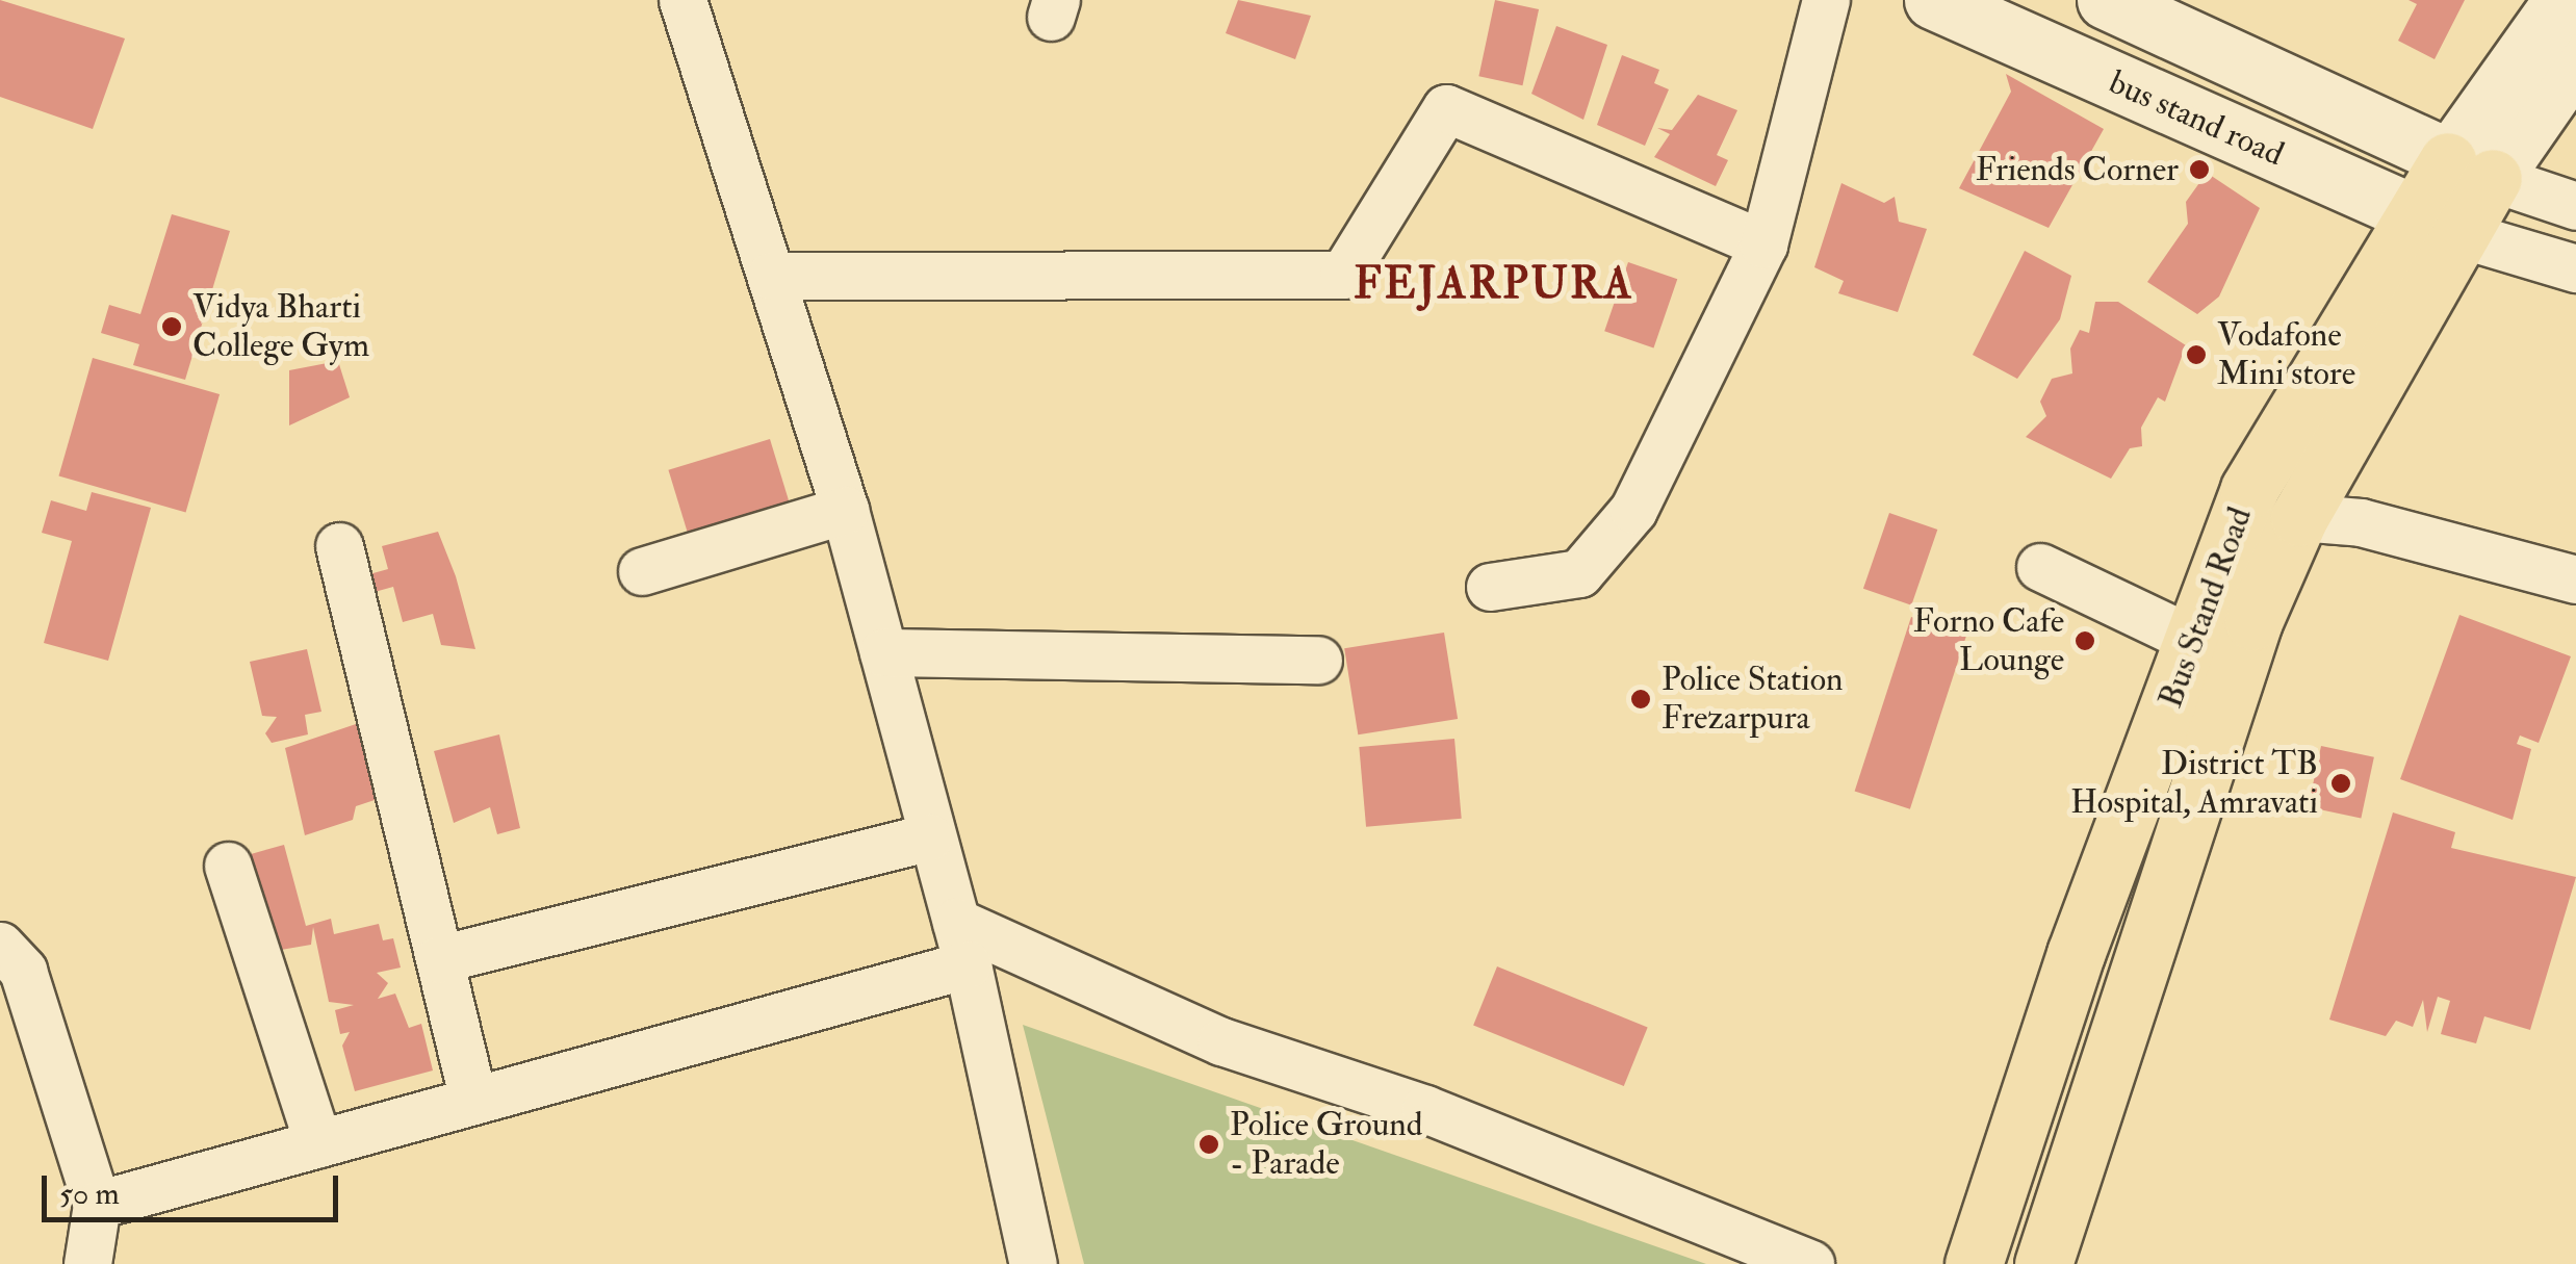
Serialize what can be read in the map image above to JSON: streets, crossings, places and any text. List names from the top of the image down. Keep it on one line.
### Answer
{"streets":{"main road":["Bus Stand Road"],"street":["bus stand road"]},"crossings":[["bus stand road","Bus Stand Road"]],"districts":["FEJARPURA"],"places":["Friends Corner","Vidya Bharti College Gym","Vodafone Mini store","Forno Cafe Lounge","Police Station Frezarpura","District TB Hospital, Amravati","Police Ground - Parade"],"scale_bar":"50 m"}
